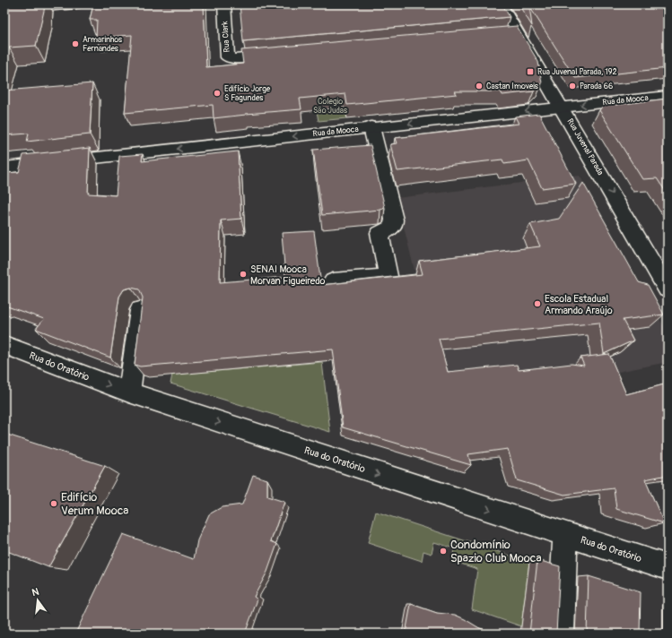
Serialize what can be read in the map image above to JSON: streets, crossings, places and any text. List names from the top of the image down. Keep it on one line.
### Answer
{"streets":{"street":["Rua Clark","Rua da Mooca","Rua Juvenal Parada","Rua do Oratório"]},"crossings":[["Rua da Mooca","Rua Juvenal Parada"]],"one_way":["Rua da Mooca","Rua Juvenal Parada","Rua do Oratório"],"parks":["Colegio São Judas"],"places":{"other":["Armarinhos Fernandes","Castan Imoveis","Parada 66","Edifício Jorge S Fagundes","SENAI Mooca Morvan Figueiredo","Escola Estadual Armando Araújo","Edifício Verum Mooca","Condomínio Spazio Club Mooca"],"transit":["Rua Juvenal Parada, 192"]},"north":"top"}
